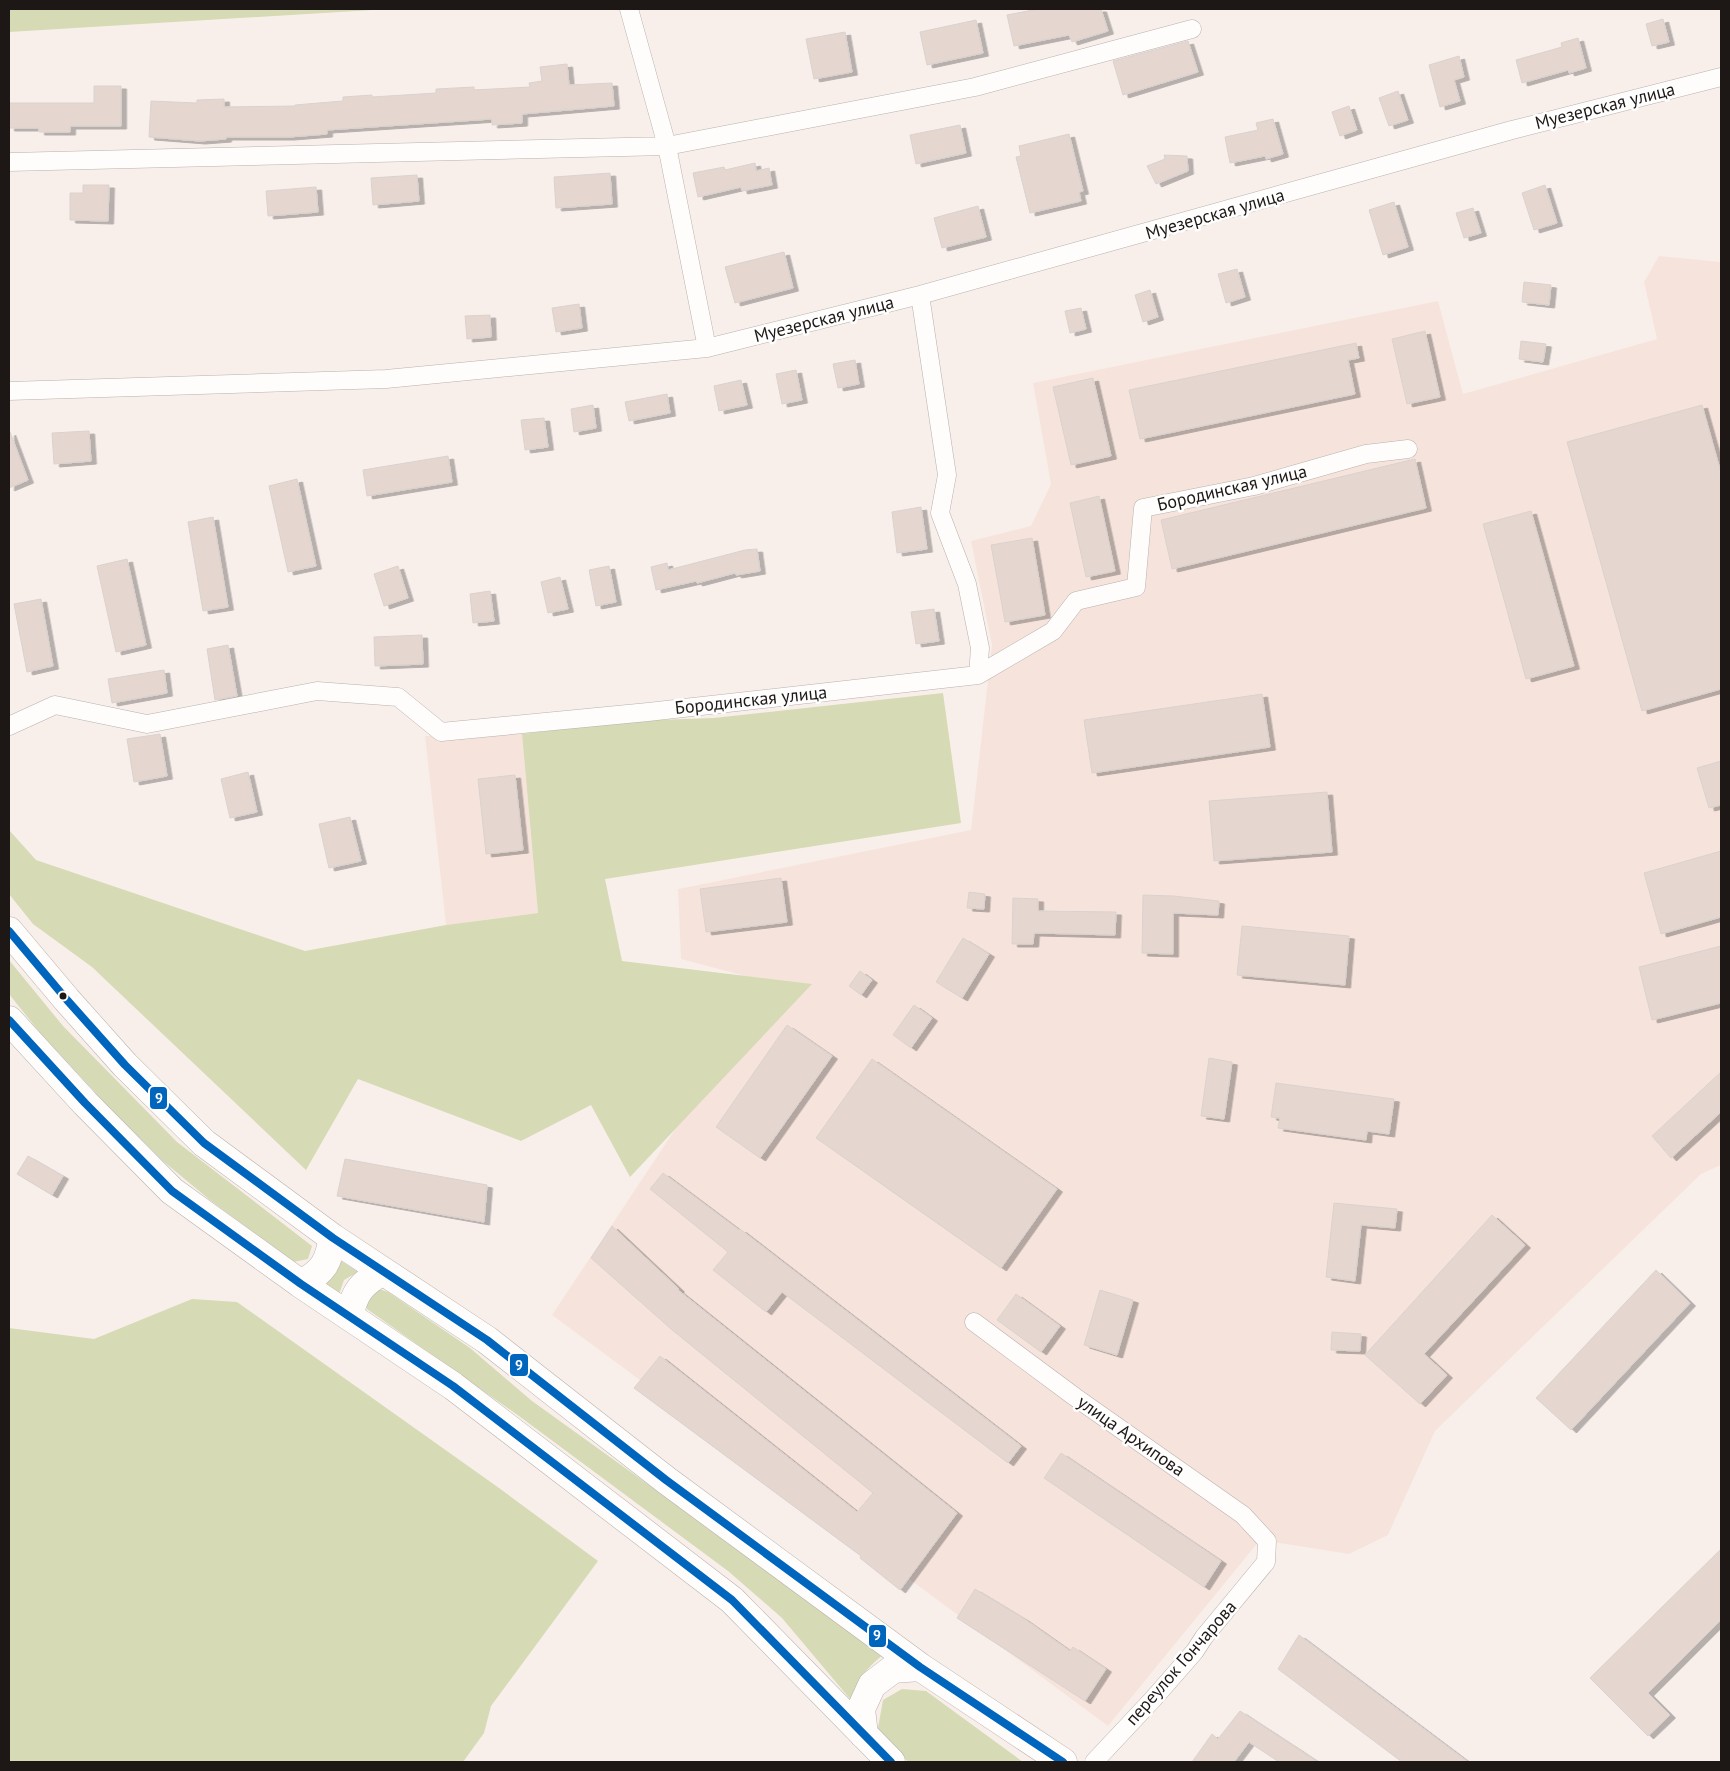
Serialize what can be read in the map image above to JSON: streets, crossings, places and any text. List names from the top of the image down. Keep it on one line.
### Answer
{"streets":{"street":["Муезерская улица","Бородинская улица","улица Архипова","переулок Гончарова"]},"crossings":[["улица Архипова","переулок Гончарова"]],"lines":["transit line 9"]}
